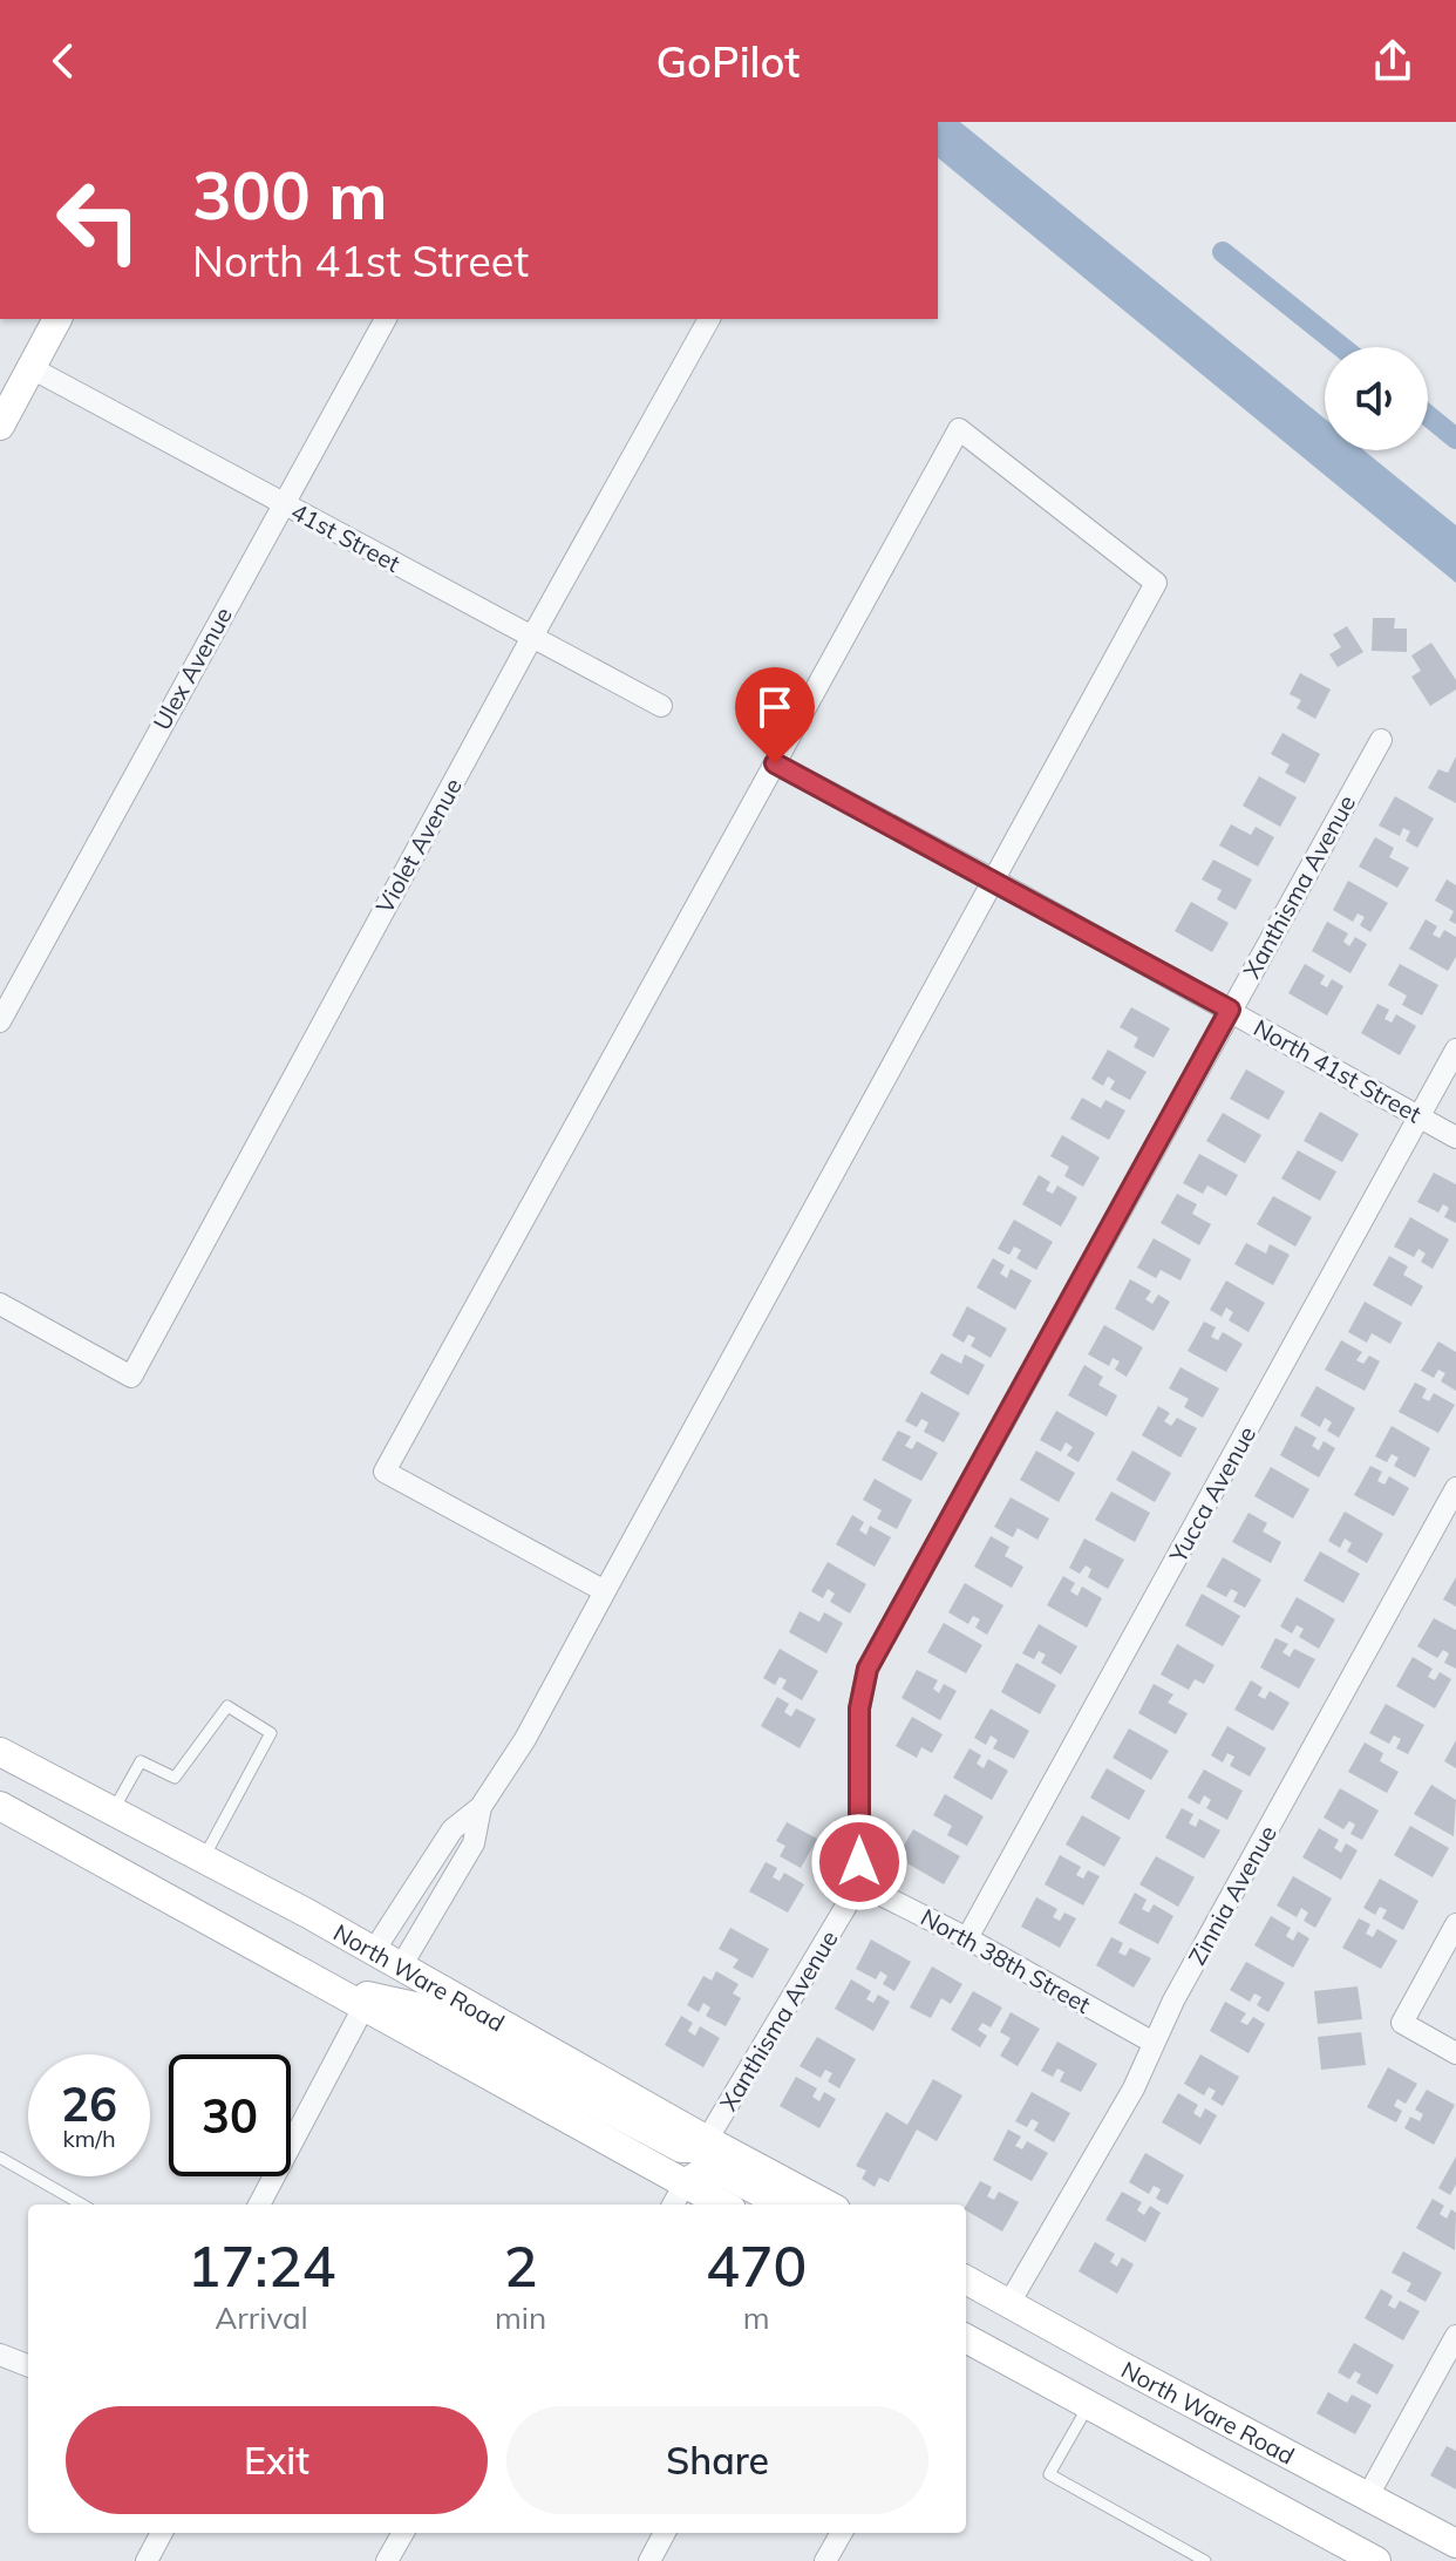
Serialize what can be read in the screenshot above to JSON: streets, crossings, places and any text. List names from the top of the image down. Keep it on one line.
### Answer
{"streets":{"main road":["North Ware Road"],"street":["41st Street","Ulex Avenue","Violet Avenue","Xanthisma Avenue","North 41st Street","Yucca Avenue","Zinnia Avenue","North 38th Street"]},"crossings":[["41st Street","Ulex Avenue"],["41st Street","Violet Avenue"],["Xanthisma Avenue","North 41st Street"],["Xanthisma Avenue","North 38th Street"],["Xanthisma Avenue","North Ware Road"],["North 41st Street","Yucca Avenue"],["Yucca Avenue","North 38th Street"],["Zinnia Avenue","North 38th Street"],["Zinnia Avenue","North Ware Road"]],"page":{"header":"GoPilot","turn":["300 m","North 41st Street"],"speed":"26 km/h","limit":"30","eta":["17:24","Arrival","2","min","470","m"],"buttons":["Exit","Share"]}}
